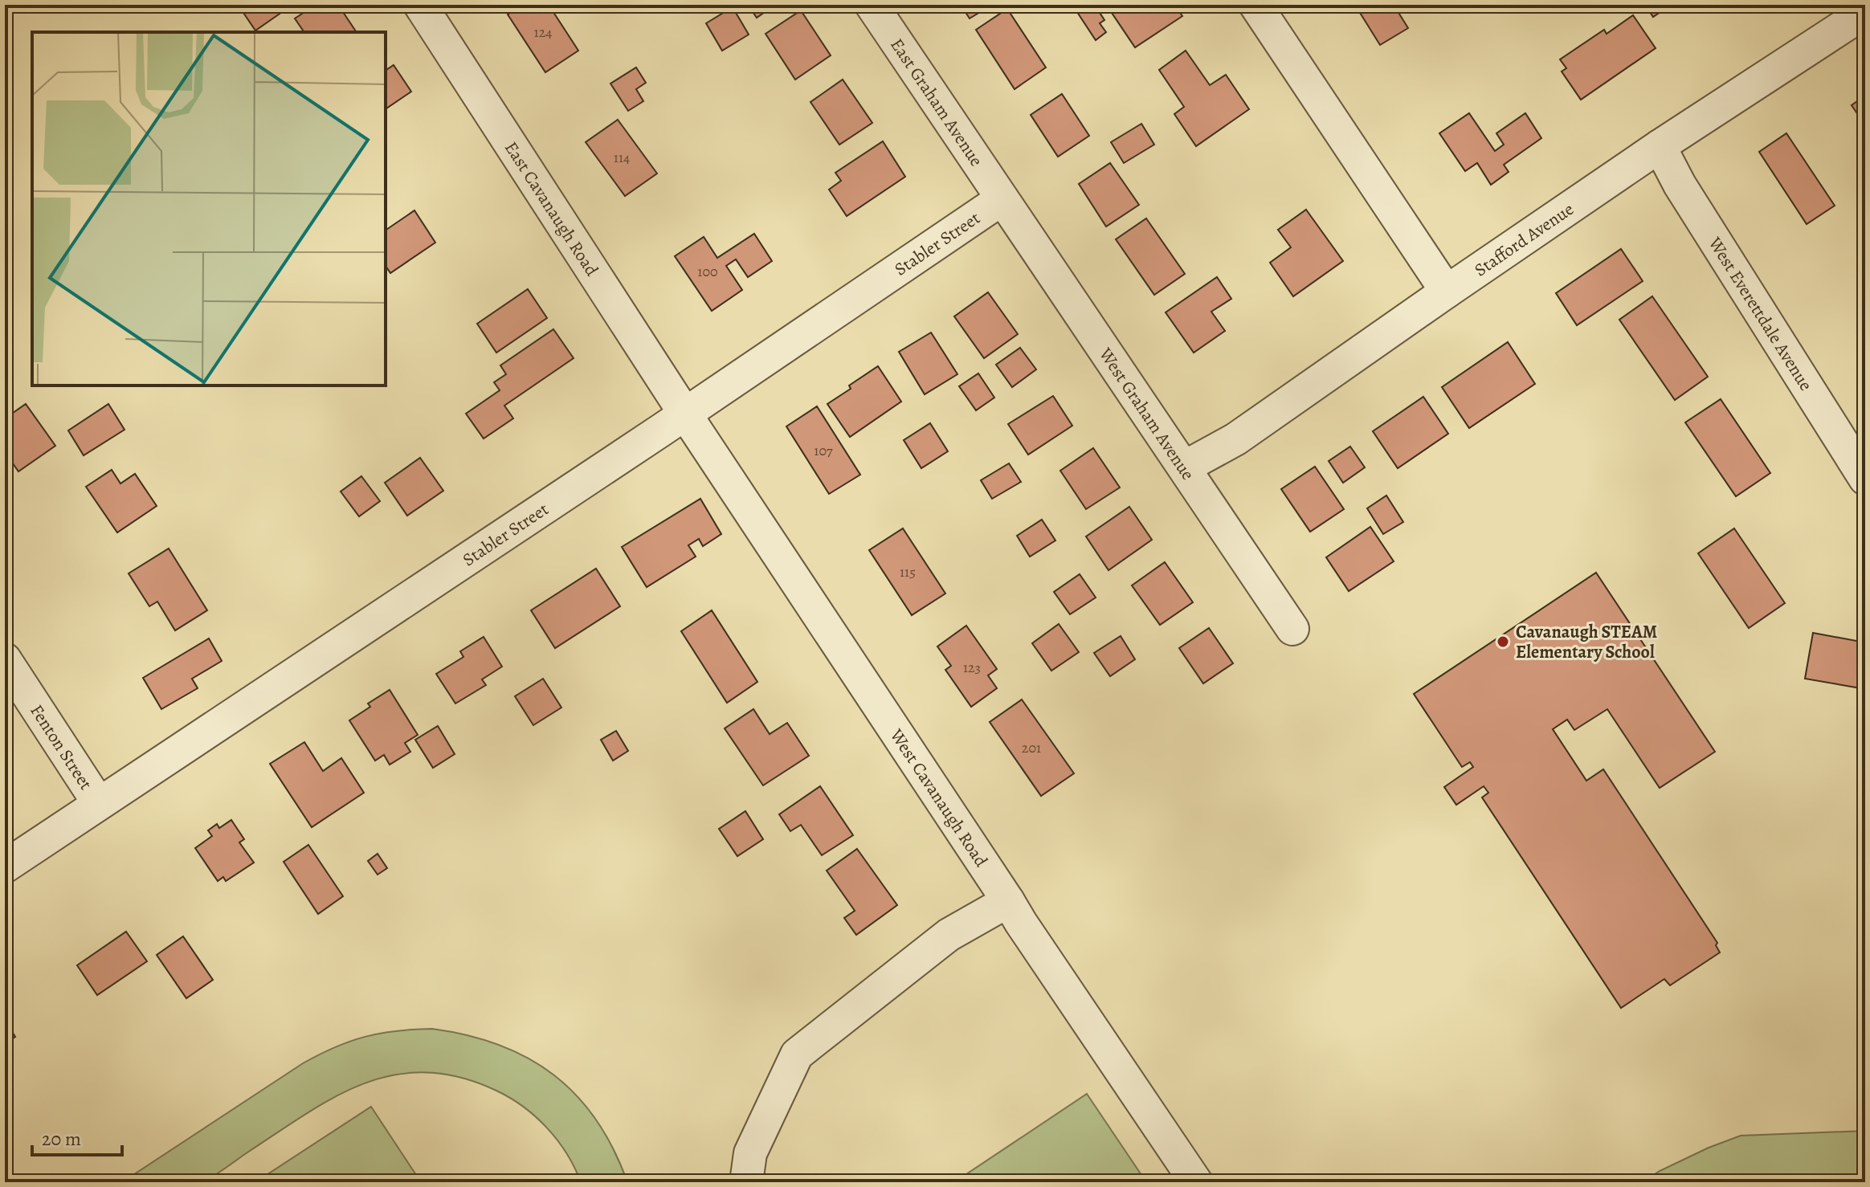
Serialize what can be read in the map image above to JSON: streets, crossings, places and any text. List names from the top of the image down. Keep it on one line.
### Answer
{"streets":{"street":["East Graham Avenue","East Cavanaugh Road","Stafford Avenue","Stabler Street","West Everettdale Avenue","West Graham Avenue","Fenton Street","West Cavanaugh Road"]},"crossings":[["East Graham Avenue","Stabler Street"],["East Graham Avenue","West Graham Avenue"],["East Cavanaugh Road","Stabler Street"],["East Cavanaugh Road","West Cavanaugh Road"],["Stafford Avenue","West Everettdale Avenue"],["Stafford Avenue","West Graham Avenue"],["Stabler Street","West Graham Avenue"],["Stabler Street","Fenton Street"],["Stabler Street","West Cavanaugh Road"]],"places":["Cavanaugh STEAM Elementary School"],"house_numbers":["124","114","100","107","115","123","201"],"scale_bar":"20 m"}
